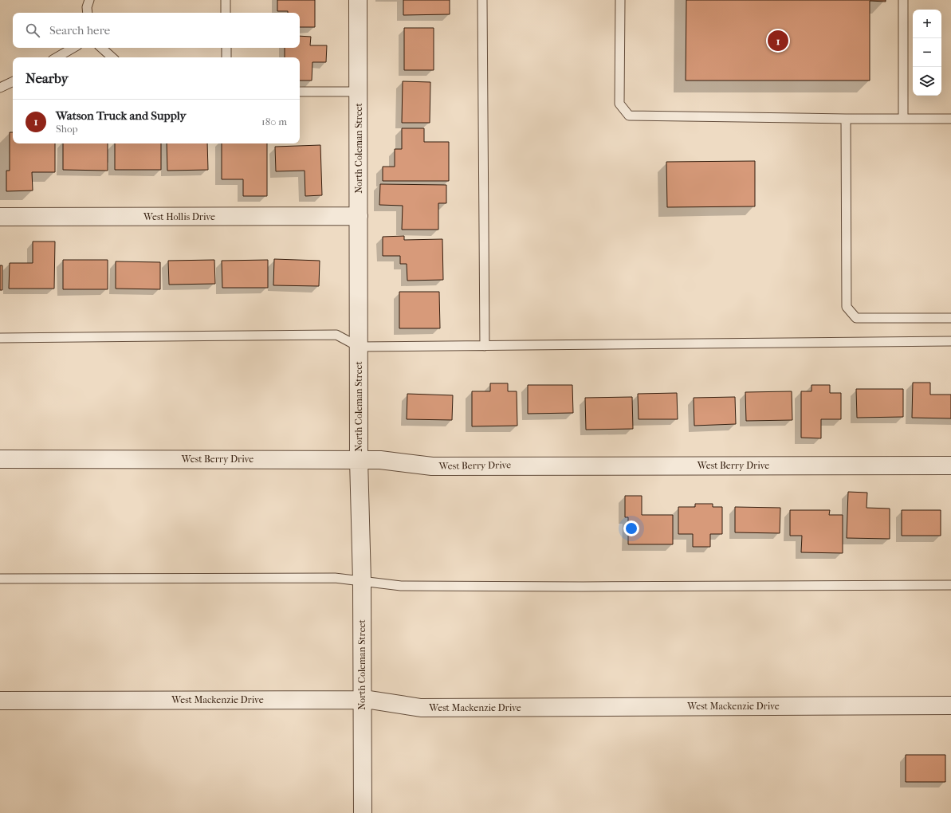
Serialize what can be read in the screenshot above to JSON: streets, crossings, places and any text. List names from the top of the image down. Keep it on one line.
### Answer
{"streets":{"street":["North Coleman Street","West Hollis Drive","West Berry Drive","West Mackenzie Drive"]},"crossings":[["North Coleman Street","West Hollis Drive"],["North Coleman Street","West Berry Drive"],["North Coleman Street","West Mackenzie Drive"]],"page":{"map_buttons":["+","−"],"search":"Search here","pins":"1","heading":"Nearby","list":[{"mark":"1","name":"Watson Truck and Supply","note":"Shop","value":"180 m"}]}}
